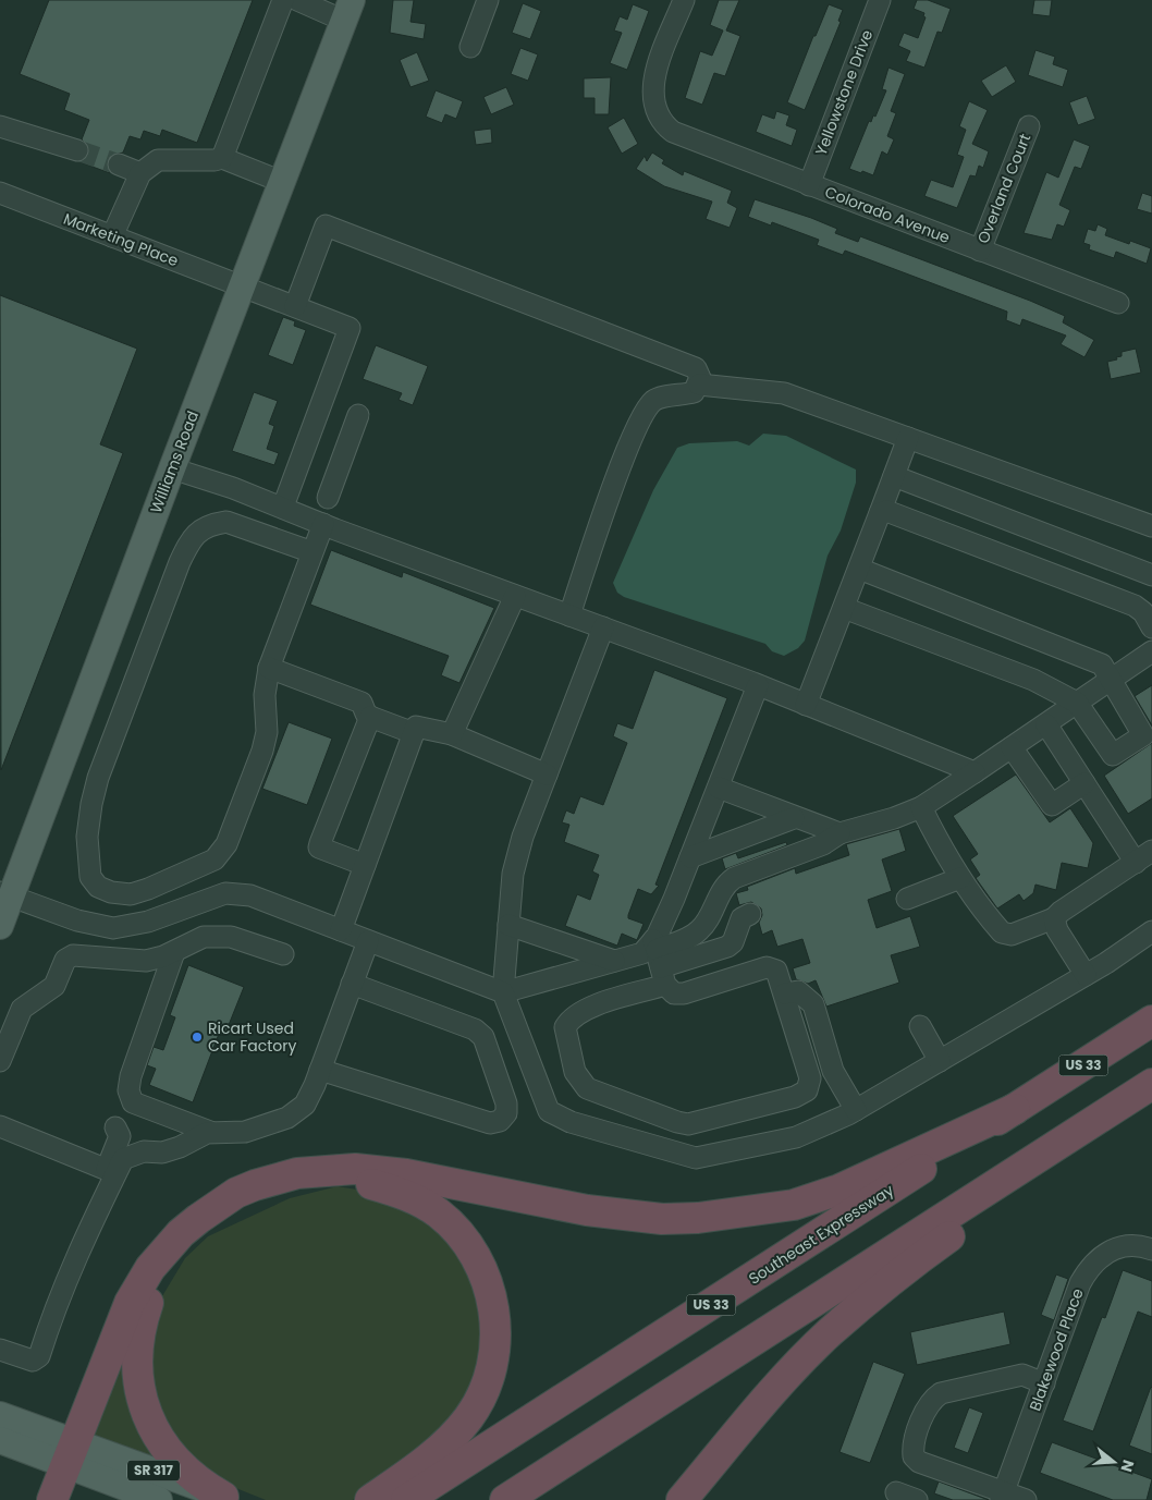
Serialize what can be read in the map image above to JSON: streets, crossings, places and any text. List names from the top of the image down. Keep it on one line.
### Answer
{"streets":{"highway":["US 33","Southeast Expressway"],"main road":["Williams Road","SR 317"],"street":["Yellowstone Drive","Overland Court","Colorado Avenue","Marketing Place","Blakewood Place"]},"crossings":[["Yellowstone Drive","Colorado Avenue"],["Overland Court","Colorado Avenue"],["Marketing Place","Williams Road"]],"places":["Ricart Used Car Factory"],"north":"right"}
